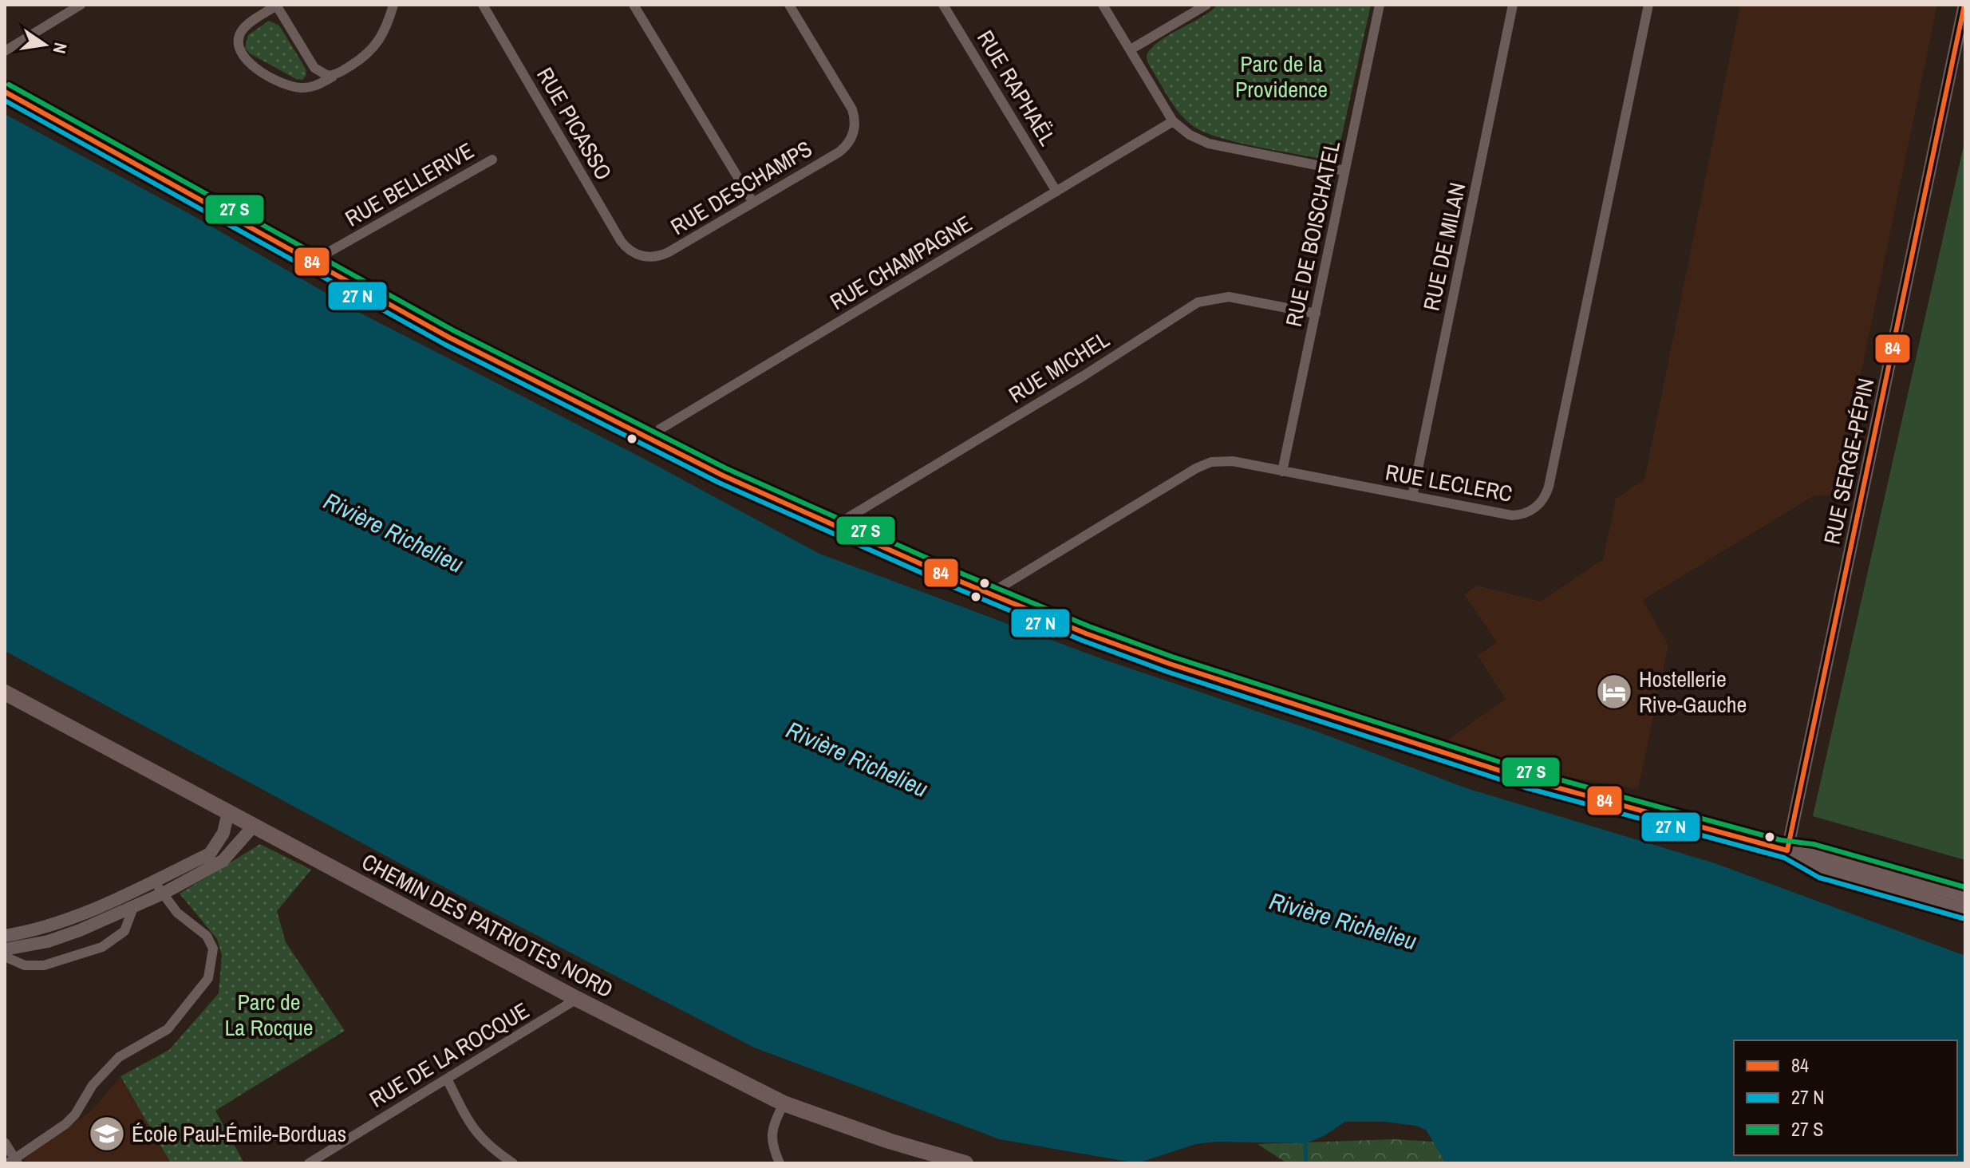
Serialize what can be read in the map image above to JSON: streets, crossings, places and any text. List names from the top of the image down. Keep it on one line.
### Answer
{"streets":{"main road":["CHEMIN DES PATRIOTES NORD"],"street":["RUE RAPHAËL","RUE PICASSO","RUE BELLERIVE","RUE DESCHAMPS","RUE DE BOISCHATEL","RUE DE MILAN","RUE CHAMPAGNE","RUE MICHEL","RUE SERGE-PÉPIN","RUE LECLERC","RUE DE LA ROCQUE"]},"crossings":[["RUE RAPHAËL","RUE CHAMPAGNE"],["RUE PICASSO","RUE DESCHAMPS"],["RUE DE BOISCHATEL","RUE MICHEL"],["RUE DE BOISCHATEL","RUE LECLERC"],["RUE DE MILAN","RUE LECLERC"],["CHEMIN DES PATRIOTES NORD","RUE DE LA ROCQUE"]],"water":["Rivière Richelieu"],"parks":["Parc de la Providence","Parc de La Rocque"],"places":{"hotel":["Hostellerie Rive-Gauche"],"school or university":["École Paul-Émile-Borduas"]},"lines":["transit line 84"],"legend":["84","27 N","27 S"],"north":"right"}
